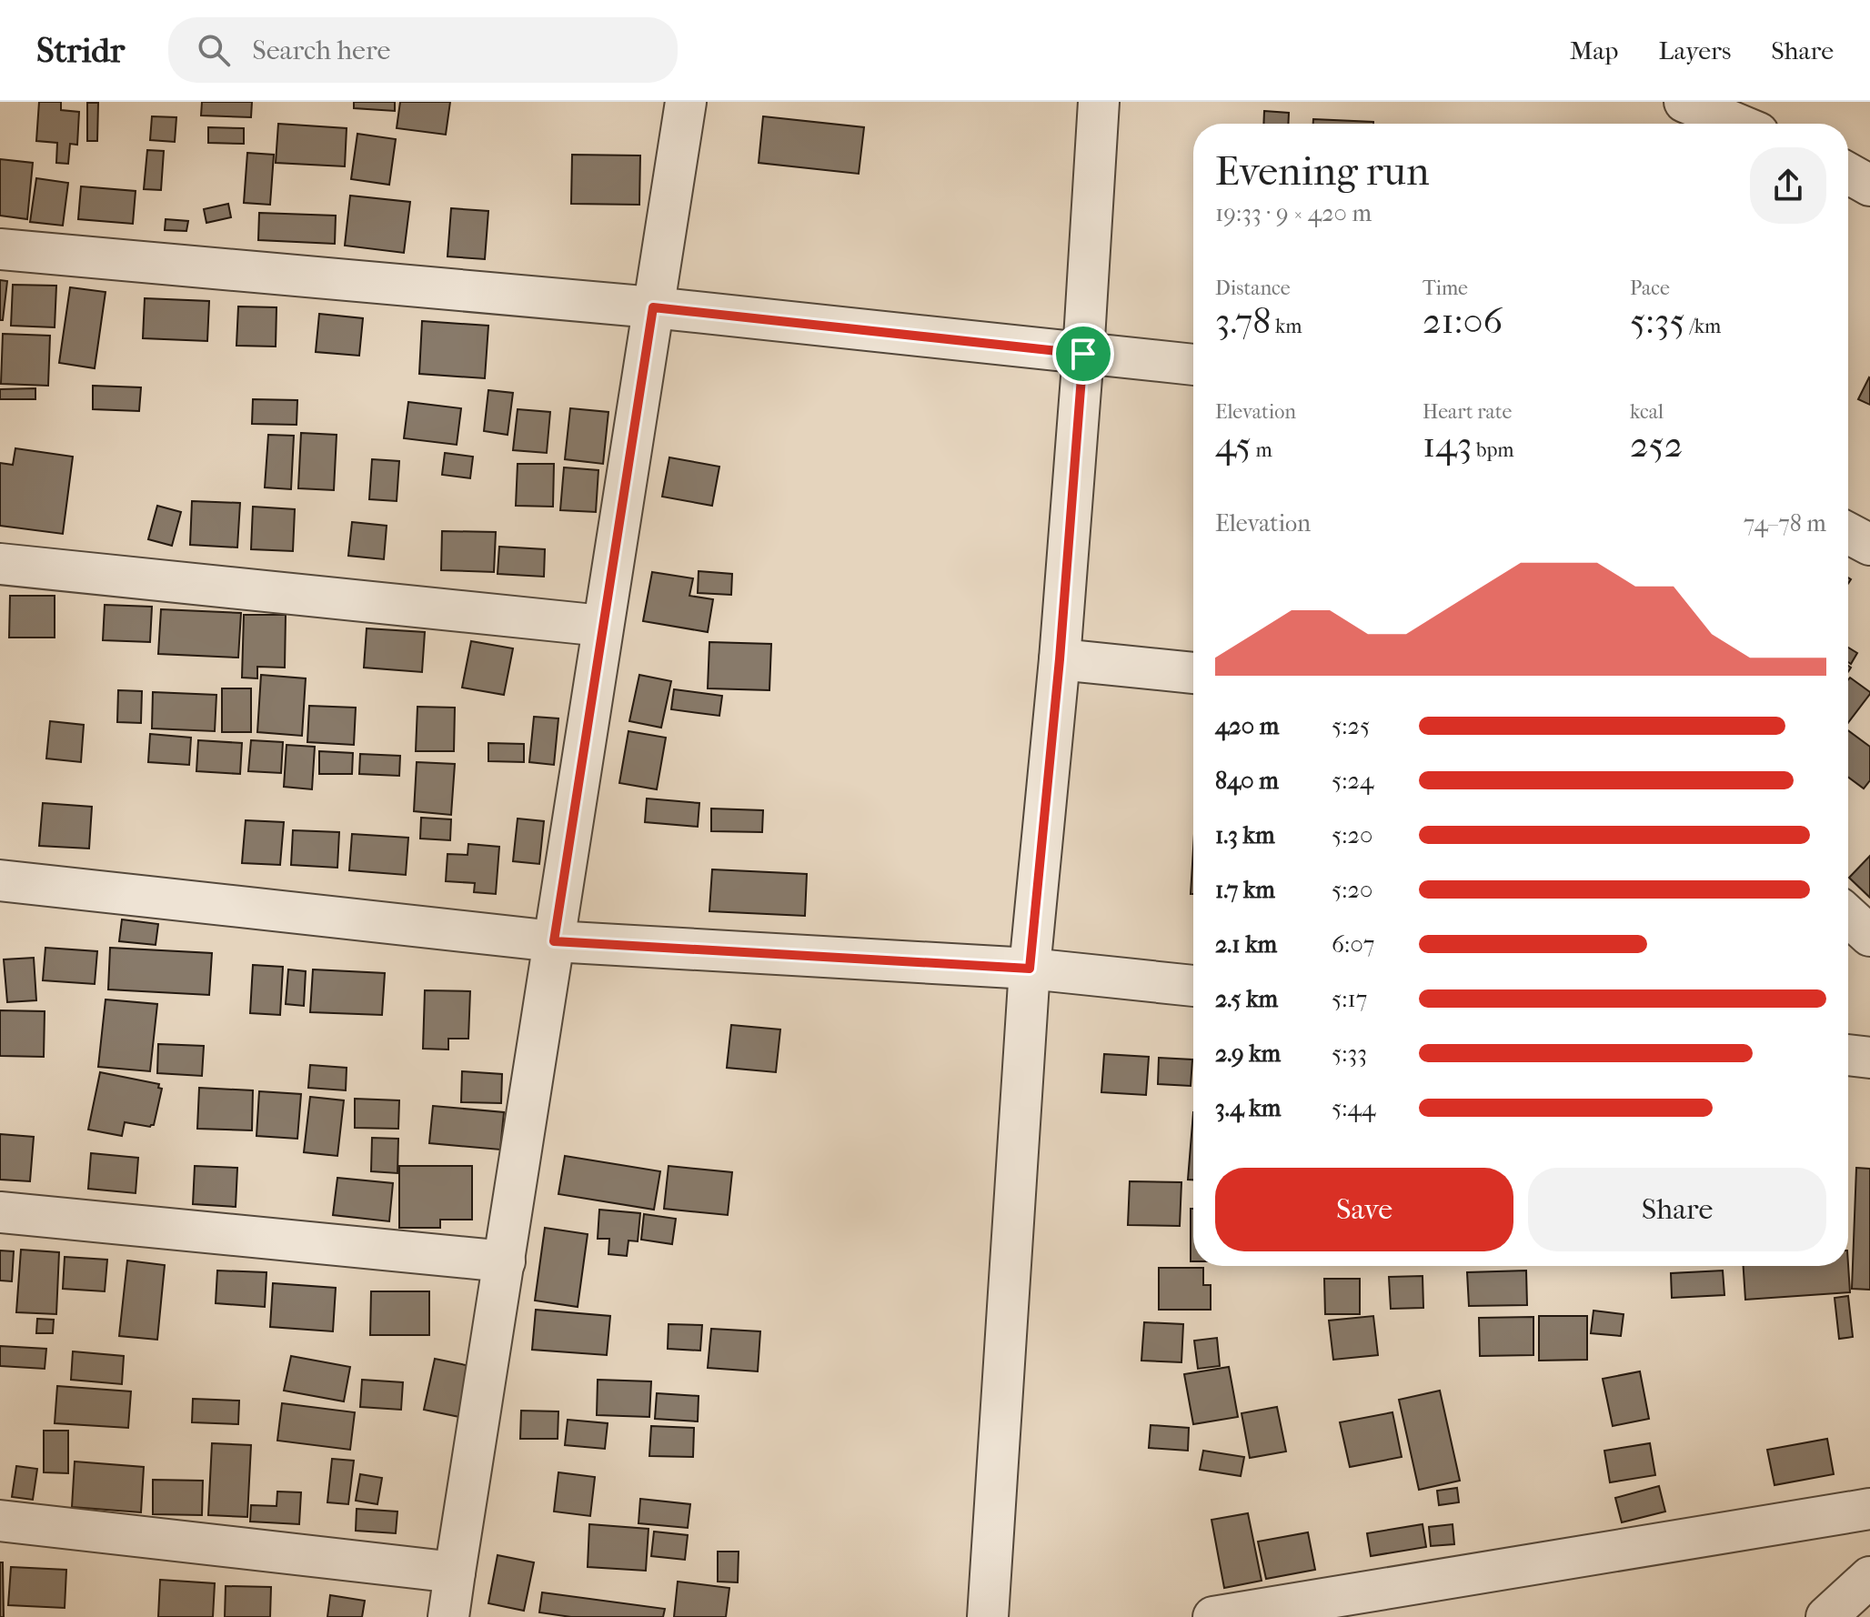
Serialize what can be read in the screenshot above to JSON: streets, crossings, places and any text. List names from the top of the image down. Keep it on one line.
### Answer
{"page":{"header":"Stridr","search":"Search here","nav":["Map","Layers","Share"],"heading":["Evening run","19:33 · 9 × 420 m"],"stats":[["Distance","3.78 km"],["Time","21:06"],["Pace","5:35 /km"],["Elevation","45 m"],["Heart rate","143 bpm"],["kcal","252"]],"chart":["Elevation","74–78 m"],"list":[{"name":"420 m","note":"5:25"},{"name":"840 m","note":"5:24"},{"name":"1.3 km","note":"5:20"},{"name":"1.7 km","note":"5:20"},{"name":"2.1 km","note":"6:07"},{"name":"2.5 km","note":"5:17"},{"name":"2.9 km","note":"5:33"},{"name":"3.4 km","note":"5:44"}],"buttons":["Save","Share"]}}
